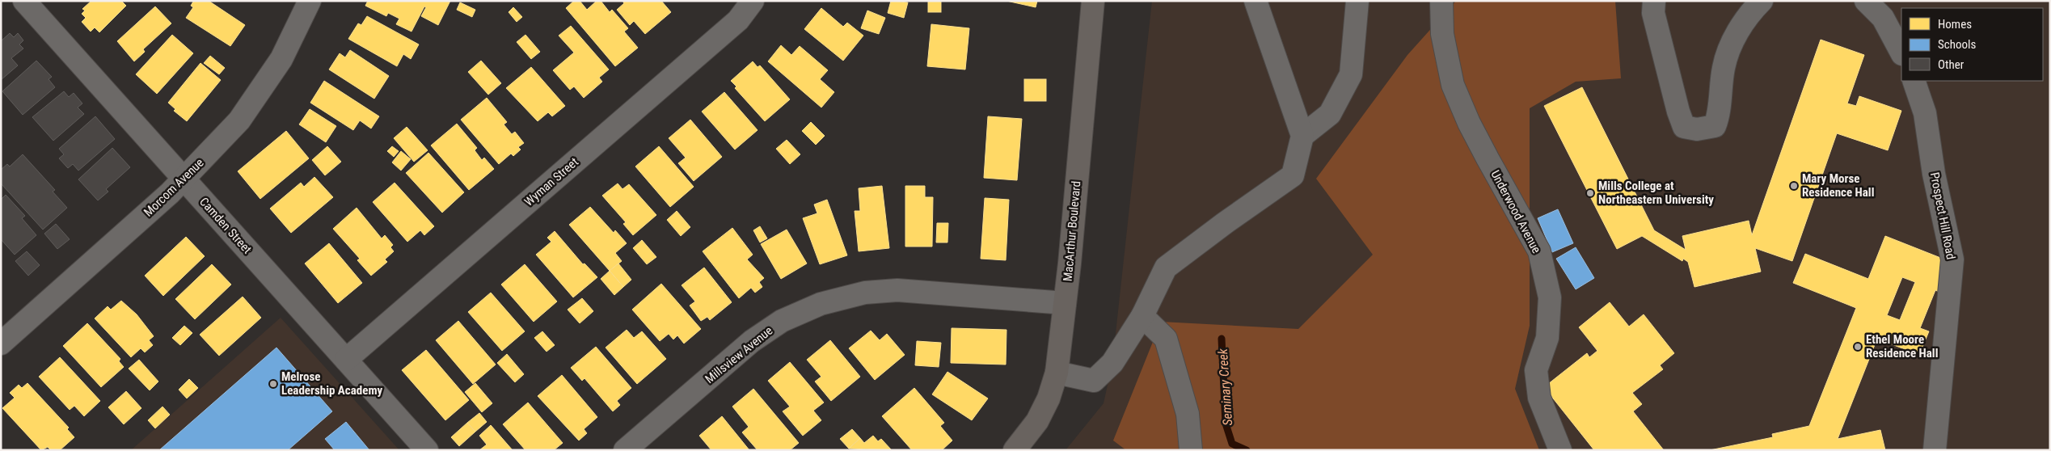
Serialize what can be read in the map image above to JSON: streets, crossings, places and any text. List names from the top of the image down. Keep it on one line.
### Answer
{"streets":{"main road":["MacArthur Boulevard"],"street":["Wyman Street","Morcom Avenue","Underwood Avenue","Prospect Hill Road","Camden Street","Millsview Avenue"]},"crossings":[["Wyman Street","Camden Street"],["Morcom Avenue","Camden Street"],["MacArthur Boulevard","Millsview Avenue"]],"water":["Seminary Creek"],"places":["Mary Morse Residence Hall","Mills College at Northeastern University","Ethel Moore Residence Hall","Melrose Leadership Academy"],"legend":["Homes","Schools","Other"]}
